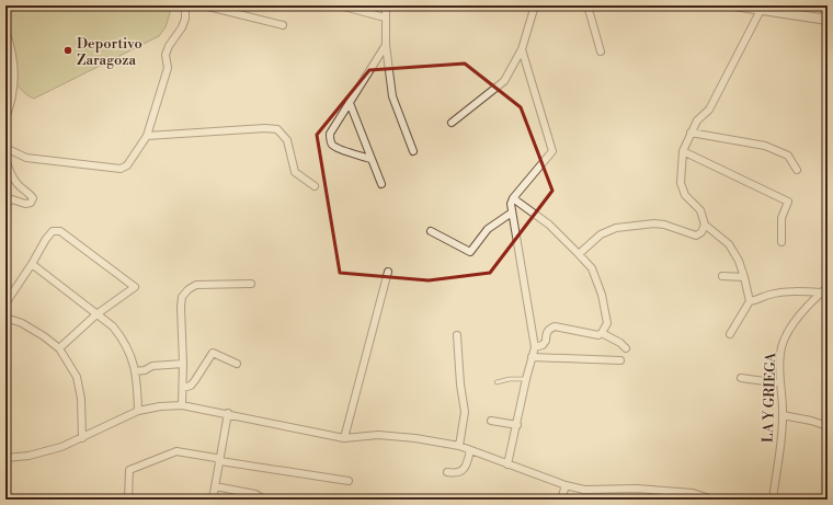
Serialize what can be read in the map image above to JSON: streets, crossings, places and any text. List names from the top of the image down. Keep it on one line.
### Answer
{"streets":{"street":["LA Y GRIEGA"]},"places":["Deportivo Zaragoza"]}
